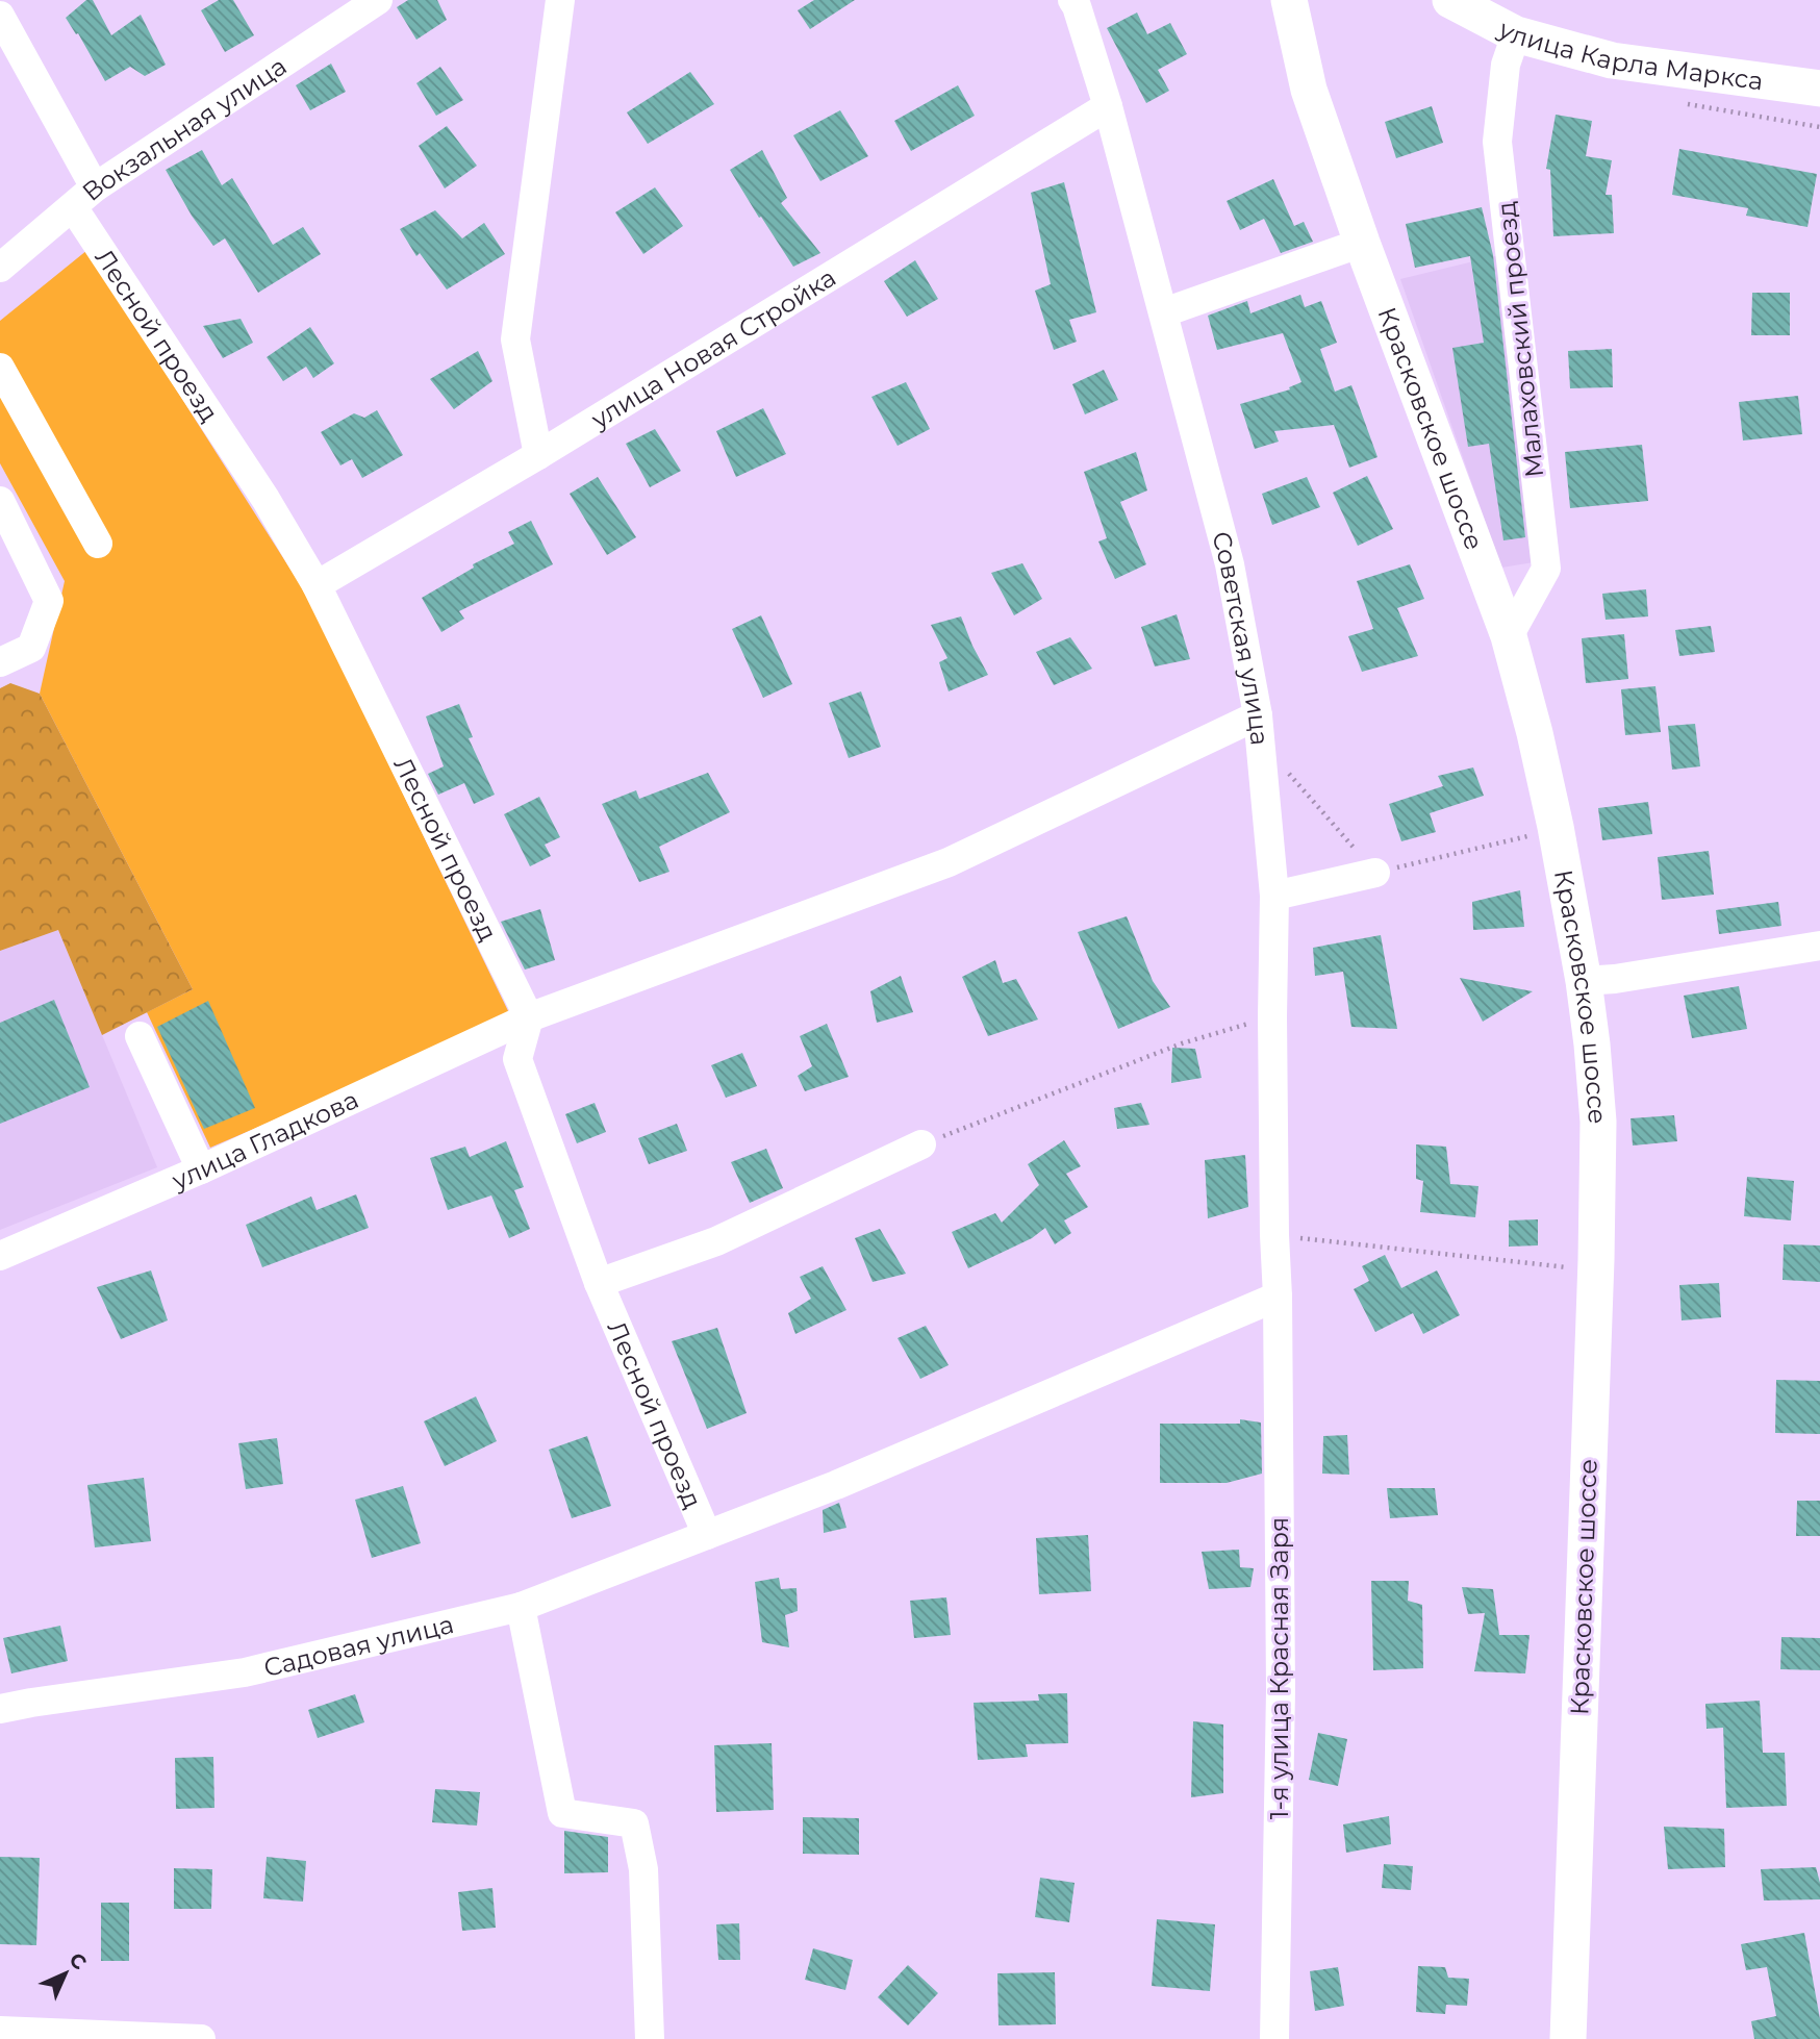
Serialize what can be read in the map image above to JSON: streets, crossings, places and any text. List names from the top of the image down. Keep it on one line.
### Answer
{"streets":{"main road":["улица Карла Маркса","Красковское шоссе"],"street":["Вокзальная улица","Лесной проезд","Малаховский проезд","улица Новая Стройка","Советская улица","улица Гладкова","Садовая улица","1-я улица Красная Заря"]},"crossings":[["улица Карла Маркса","Малаховский проезд"],["Вокзальная улица","Лесной проезд"],["Лесной проезд","улица Новая Стройка"],["Лесной проезд","улица Гладкова"],["Лесной проезд","Садовая улица"],["Малаховский проезд","Красковское шоссе"],["улица Новая Стройка","Советская улица"],["Советская улица","улица Гладкова"],["Советская улица","Садовая улица"],["Советская улица","1-я улица Красная Заря"],["Садовая улица","1-я улица Красная Заря"]],"north":"top right"}
